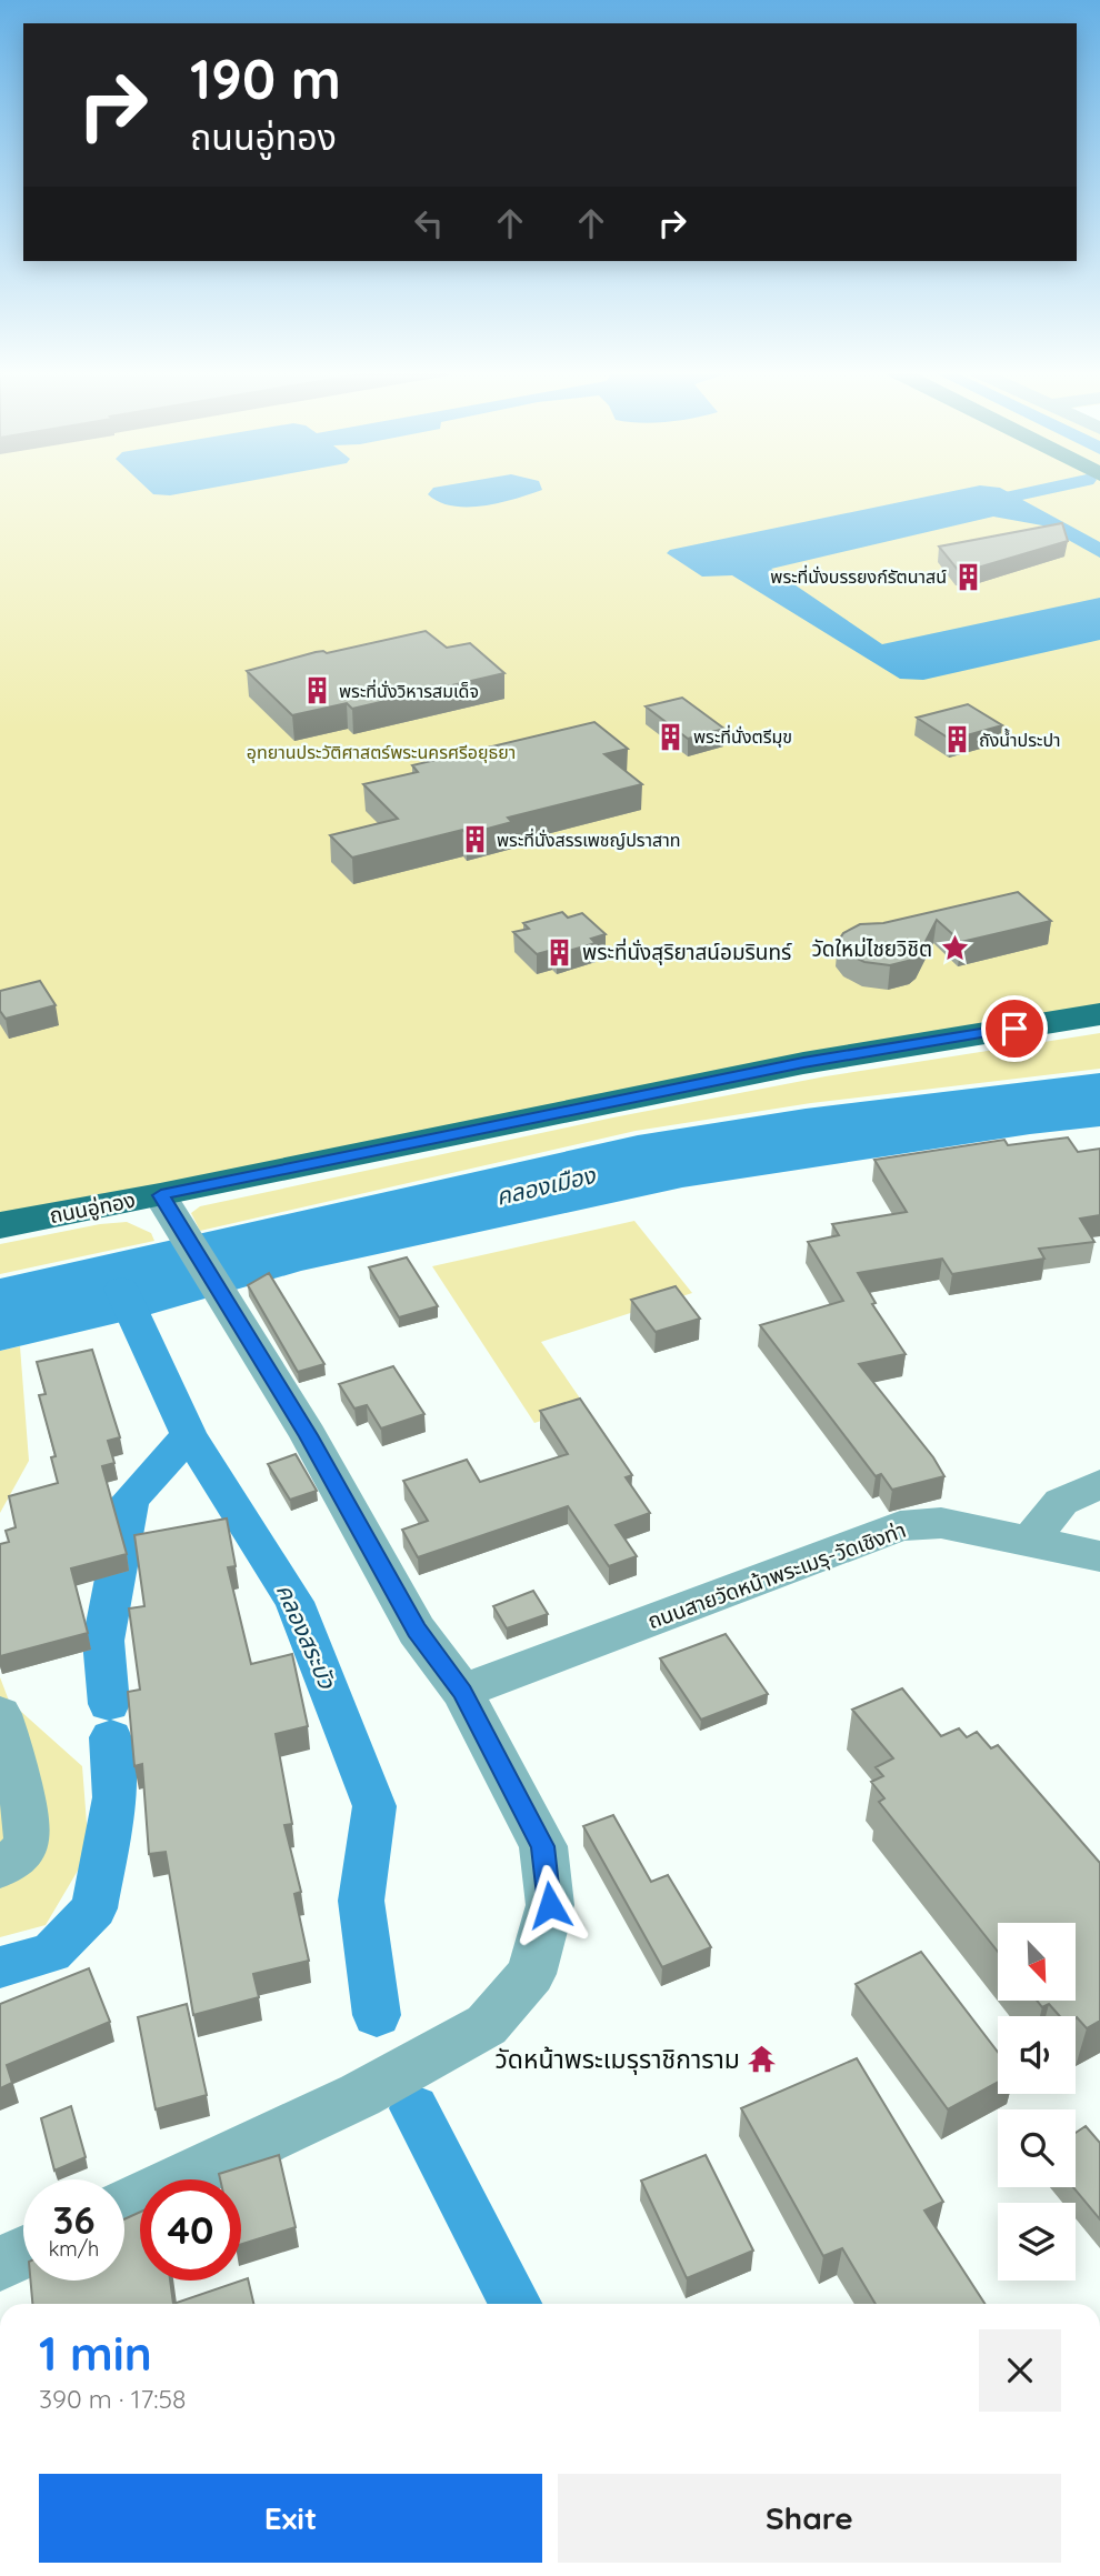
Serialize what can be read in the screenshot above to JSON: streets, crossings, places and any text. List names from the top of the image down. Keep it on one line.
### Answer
{"streets":{"main road":["ถนนอู่ทอง"],"street":["ถนนสายวัดหน้าพระเมรุ-วัดเชิงท่า"]},"water":["คลองเมือง","คลองสระบัว"],"parks":["อุทยานประวัติศาสตร์พระนครศรีอยุธยา"],"places":{"building":["พระที่นั่งบรรยงก์รัตนาสน์","พระที่นั่งวิหารสมเด็จ","พระที่นั่งตรีมุข","ถังน้ำประปา","พระที่นั่งสรรเพชญ์ปราสาท","พระที่นั่งสุริยาสน์อมรินทร์"],"place":["วัดใหม่ไชยวิชิต"],"temple":["วัดหน้าพระเมรุราชิการาม"]},"north":"bottom right","page":{"turn":["190 m","ถนนอู่ทอง"],"speed":"36 km/h","limit":"40","heading":["1 min","390 m · 17:58"],"buttons":["Exit","Share"]}}
